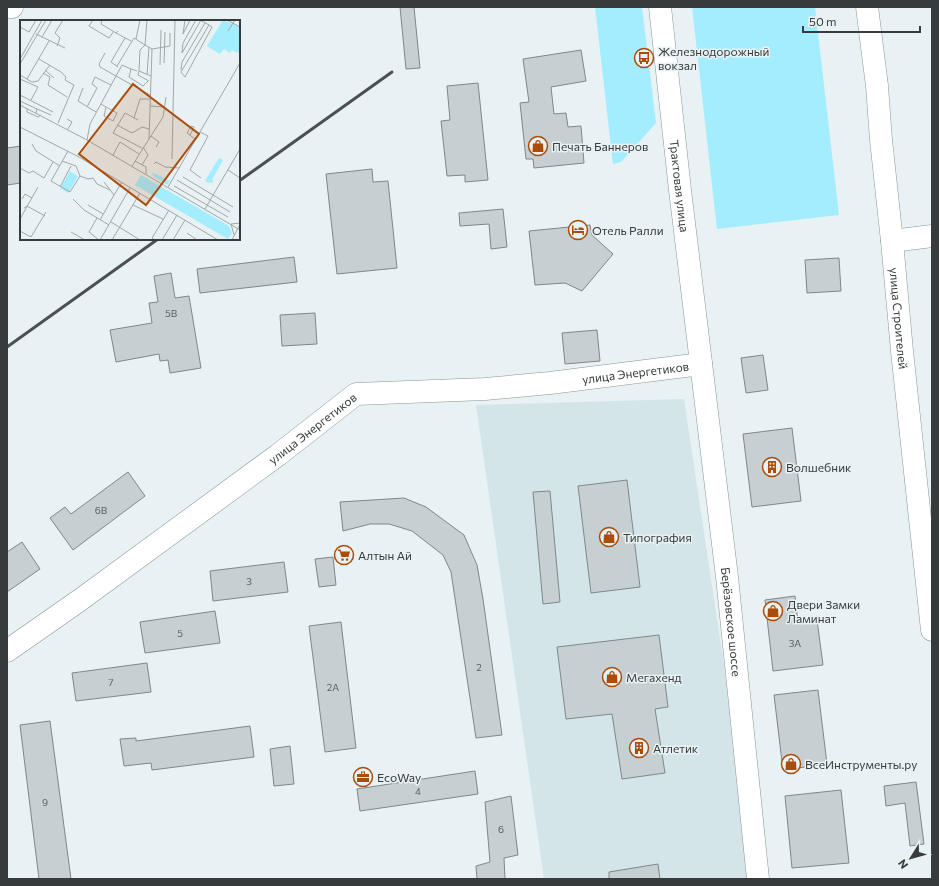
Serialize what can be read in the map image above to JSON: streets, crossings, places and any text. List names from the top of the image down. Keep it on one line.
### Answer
{"streets":{"main road":["Трактовая улица","улица Строителей","улица Энергетиков","Берёзовское шоссе"]},"crossings":[["Трактовая улица","улица Энергетиков"],["Трактовая улица","Берёзовское шоссе"],["улица Энергетиков","Берёзовское шоссе"]],"places":{"bus stop":["Железнодорожный вокзал"],"shop":["Печать Баннеров","Типография","Двери Замки Ламинат","Мегахенд","ВсеИнструменты.ру"],"hotel":["Отель Ралли"],"building":["Волшебник","Атлетик"],"supermarket":["Алтын Ай"],"office":["EcoWay"]},"house_numbers":["5В","6В","3","5","3А","2","7","2А","4","9","6"],"scale_bar":"50 m","north":"bottom left"}
